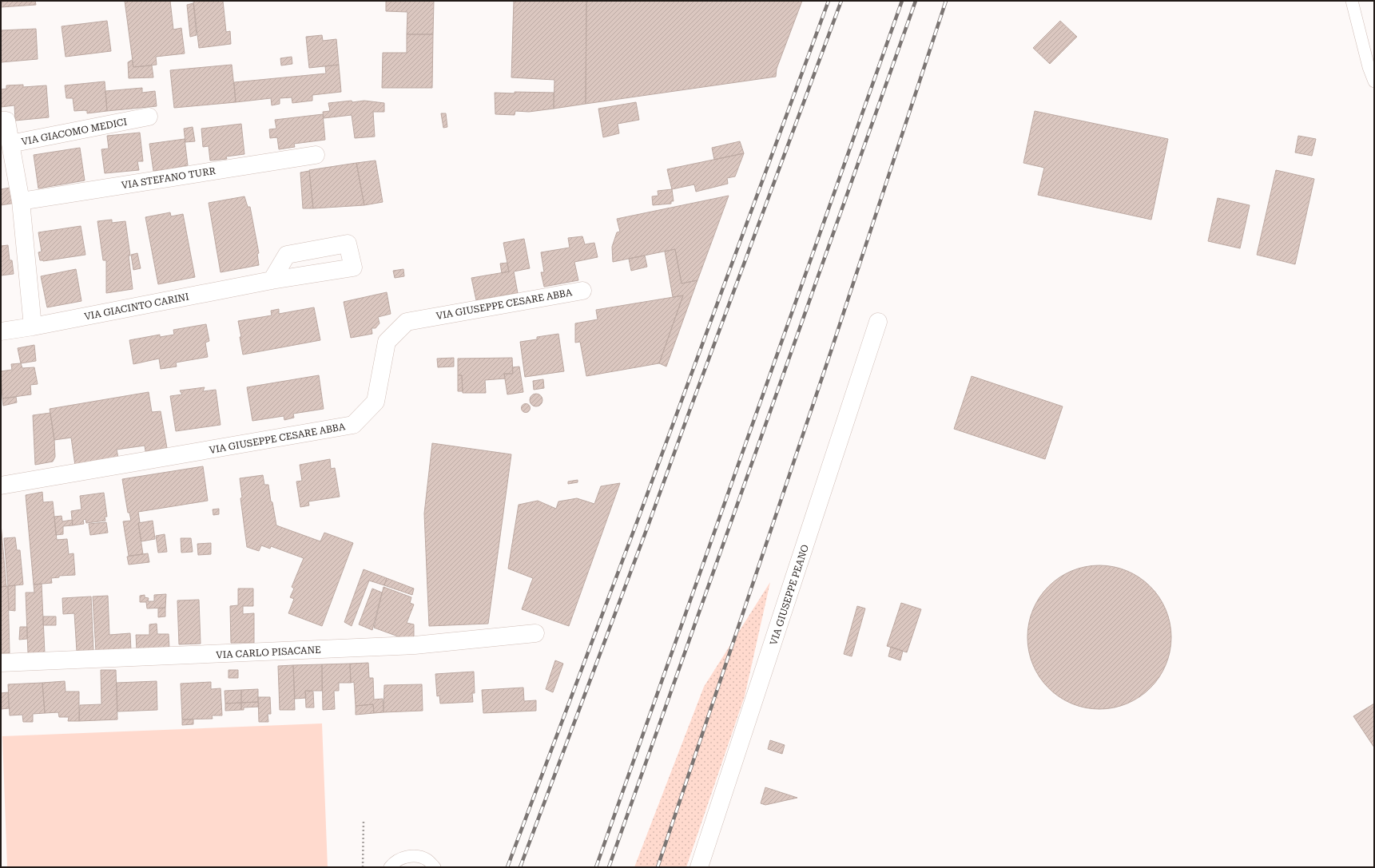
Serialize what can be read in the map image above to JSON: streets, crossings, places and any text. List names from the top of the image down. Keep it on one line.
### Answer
{"streets":{"street":["VIA GIACOMO MEDICI","VIA STEFANO TURR","VIA GIUSEPPE CESARE ABBA","VIA GIACINTO CARINI","VIA GIUSEPPE PEANO","VIA CARLO PISACANE"]}}
